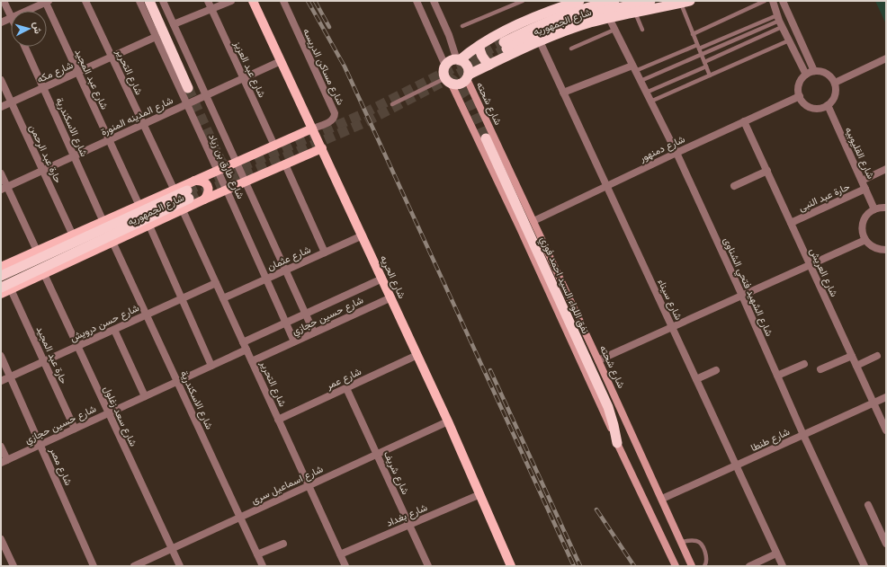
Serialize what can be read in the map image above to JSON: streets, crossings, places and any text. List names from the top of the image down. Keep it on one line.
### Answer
{"streets":{"highway":["شارع الجمهوريه","نفق اللواء السيد احمد فوزي"],"main road":["شارع شحته","شارع الحريه"],"street":["شارع مساكن الدريسه","شارع عبد العزيز","شارع مكه","شارع التحرير","شارع عبد المجيد","شارع المدينه المنورة","شارع الاسكندرية","شارع دمنهور","شارع القليوبيه","حارة عبد الرحمن","شارع طارق بن زياد","حارة عبد النبى","شارع عثمان","شارع العريش","شارع الشهيد فتحي الشناوى","شارع سيناء","شارع حسين حجازي","شارع حسن درويش","حارة عبد المجيد","شارع عمر","شارع سعد زغلول","شارع طنطا","شارع مصر","شارع شريف","شارع اسماعيل سرى","شارع بغداد"]},"crossings":[["شارع الجمهوريه","شارع مساكن الدريسه"],["شارع الجمهوريه","شارع عبد العزيز"],["شارع الجمهوريه","شارع التحرير"],["شارع الجمهوريه","شارع عبد المجيد"],["شارع الجمهوريه","شارع شحته"],["شارع الجمهوريه","شارع الاسكندرية"],["شارع الجمهوريه","حارة عبد الرحمن"],["شارع الجمهوريه","شارع طارق بن زياد"],["شارع الجمهوريه","شارع الحريه"],["شارع الجمهوريه","شارع الشهيد فتحي الشناوى"],["شارع الجمهوريه","شارع سيناء"],["شارع الجمهوريه","حارة عبد المجيد"],["شارع الجمهوريه","شارع سعد زغلول"],["شارع مساكن الدريسه","شارع الحريه"],["شارع عبد العزيز","شارع المدينه المنورة"],["شارع مكه","شارع التحرير"],["شارع مكه","شارع عبد المجيد"],["شارع مكه","شارع الاسكندرية"],["شارع مكه","حارة عبد الرحمن"],["شارع مكه","شارع طارق بن زياد"],["شارع التحرير","شارع المدينه المنورة"],["شارع التحرير","شارع عثمان"],["شارع التحرير","شارع حسين حجازي"],["شارع التحرير","شارع حسن درويش"],["شارع التحرير","شارع عمر"],["شارع التحرير","شارع اسماعيل سرى"],["شارع التحرير","شارع بغداد"],["شارع عبد المجيد","شارع المدينه المنورة"],["شارع شحته","شارع دمنهور"],["شارع شحته","نفق اللواء السيد احمد فوزي"],["شارع شحته","شارع طنطا"],["شارع المدينه المنورة","شارع الاسكندرية"],["شارع المدينه المنورة","حارة عبد الرحمن"],["شارع المدينه المنورة","شارع طارق بن زياد"],["شارع المدينه المنورة","شارع الحريه"],["شارع الاسكندرية","شارع حسين حجازي"],["شارع الاسكندرية","شارع حسن درويش"],["شارع الاسكندرية","شارع اسماعيل سرى"],["شارع دمنهور","شارع القليوبيه"],["شارع دمنهور","شارع العريش"],["شارع دمنهور","شارع الشهيد فتحي الشناوى"],["شارع دمنهور","شارع سيناء"],["شارع القليوبيه","حارة عبد النبى"],["شارع طارق بن زياد","شارع عثمان"],["شارع طارق بن زياد","شارع حسين حجازي"],["حارة عبد النبى","شارع العريش"],["شارع عثمان","شارع الحريه"],["شارع العريش","شارع طنطا"],["شارع الحريه","شارع حسين حجازي"],["شارع الحريه","شارع عمر"],["شارع الحريه","شارع اسماعيل سرى"],["شارع الحريه","شارع بغداد"],["شارع الشهيد فتحي الشناوى","شارع طنطا"],["شارع سيناء","شارع طنطا"],["شارع حسين حجازي","حارة عبد المجيد"],["شارع حسين حجازي","شارع سعد زغلول"],["شارع حسين حجازي","شارع مصر"],["شارع حسن درويش","حارة عبد المجيد"],["شارع حسن درويش","شارع سعد زغلول"],["شارع حسن درويش","شارع مصر"],["شارع عمر","شارع شريف"],["شارع سعد زغلول","شارع اسماعيل سرى"],["شارع شريف","شارع اسماعيل سرى"],["شارع شريف","شارع بغداد"]],"north":"right"}
